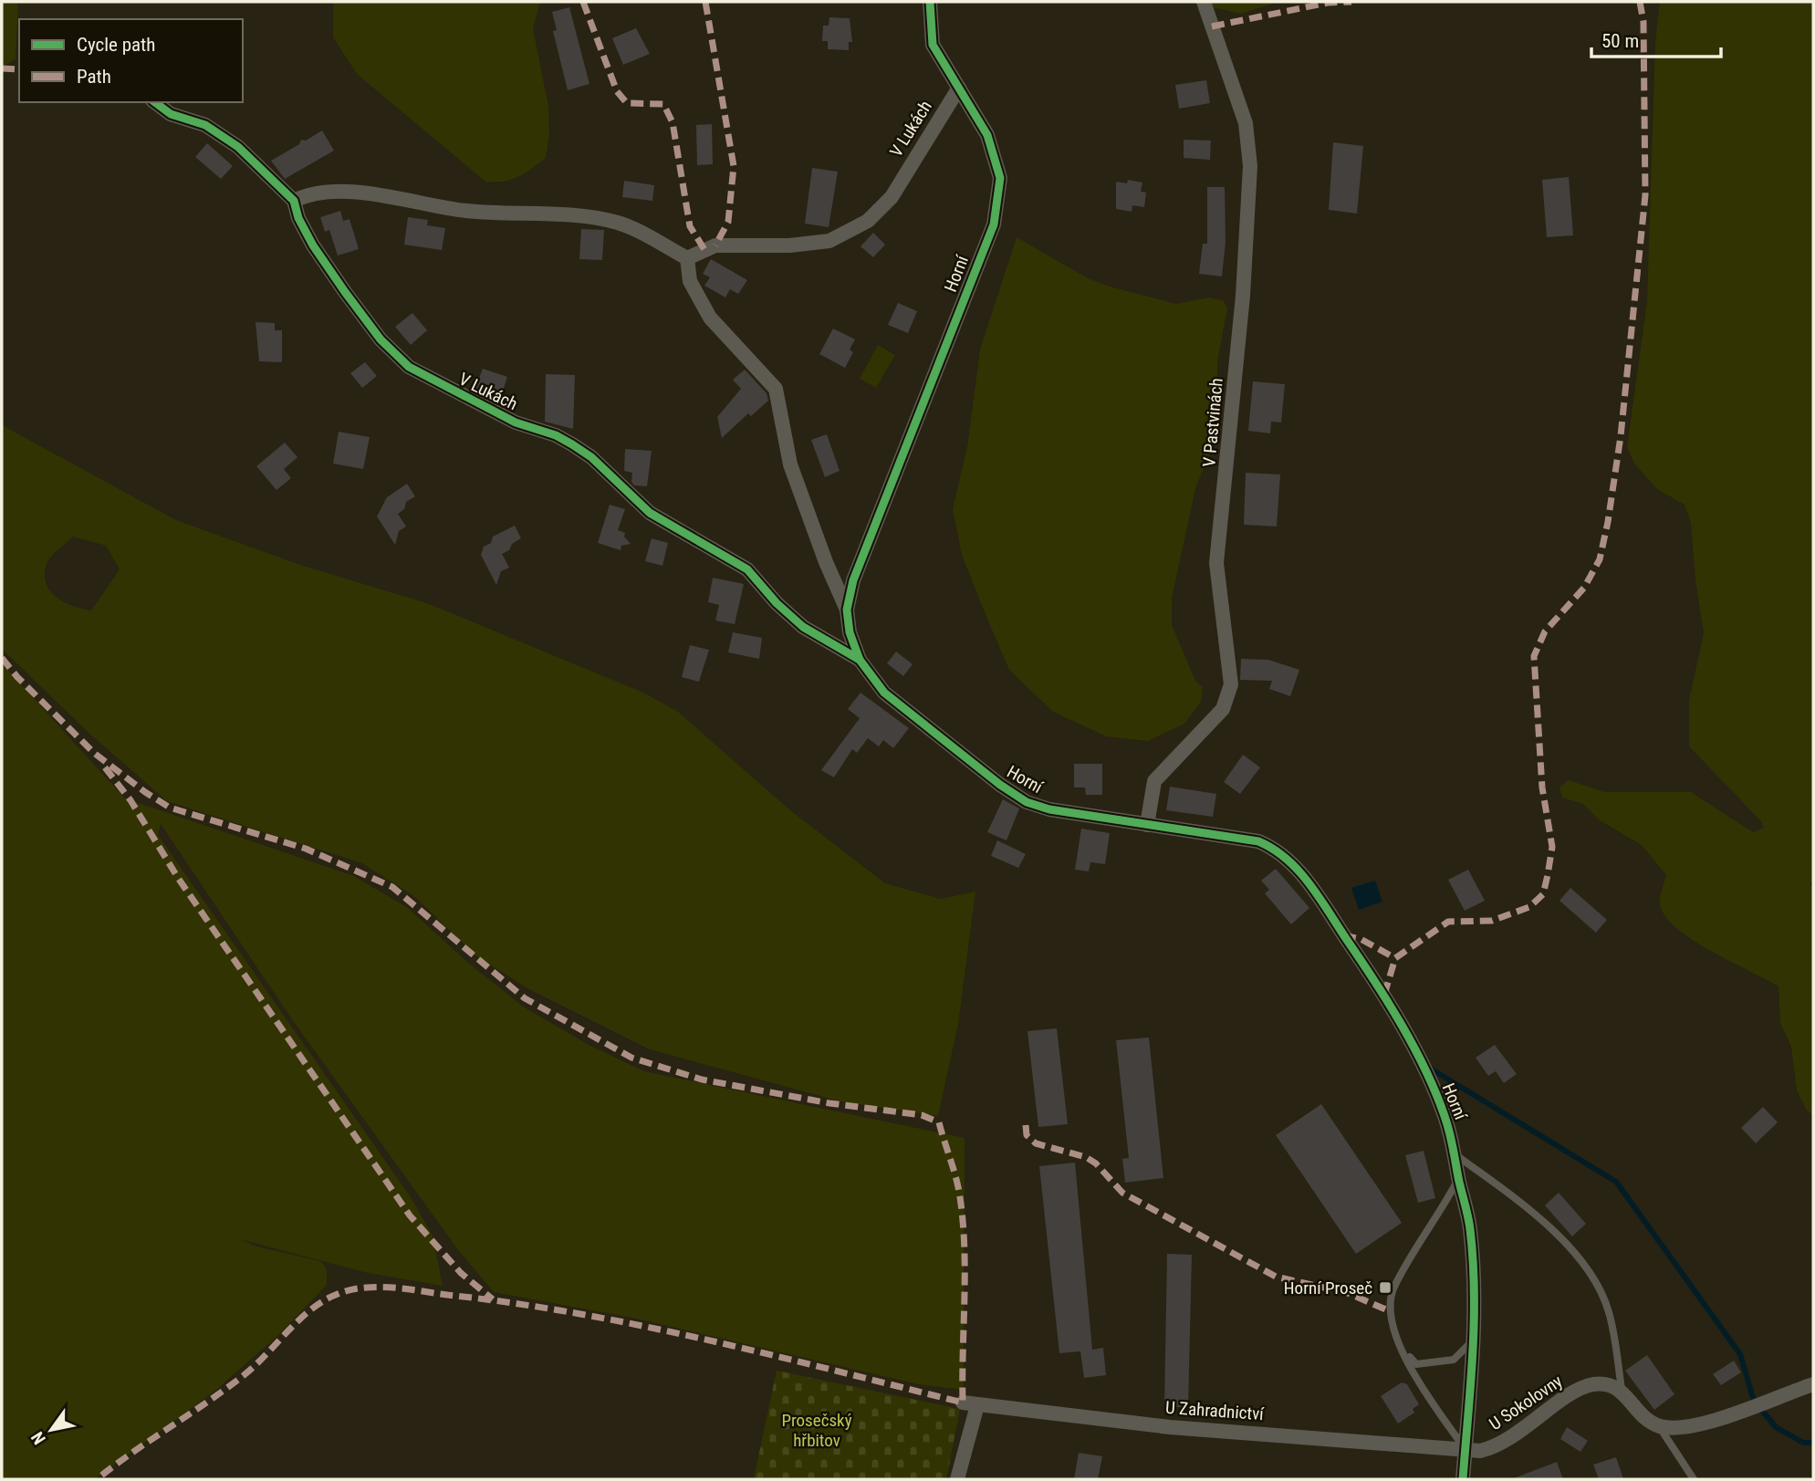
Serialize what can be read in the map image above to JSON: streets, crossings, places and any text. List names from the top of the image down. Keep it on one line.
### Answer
{"streets":{"street":["V Lukách","Horní","V Pastvinách","U Sokolovny","U Zahradnictví"]},"crossings":[["V Lukách","Horní"],["Horní","V Pastvinách"],["Horní","U Sokolovny"],["Horní","U Zahradnictví"],["U Sokolovny","U Zahradnictví"]],"parks":["Prosečský hřbitov"],"places":{"transit":["Horní Proseč"]},"legend":["Cycle path","Path"],"scale_bar":"50 m","north":"bottom left"}
